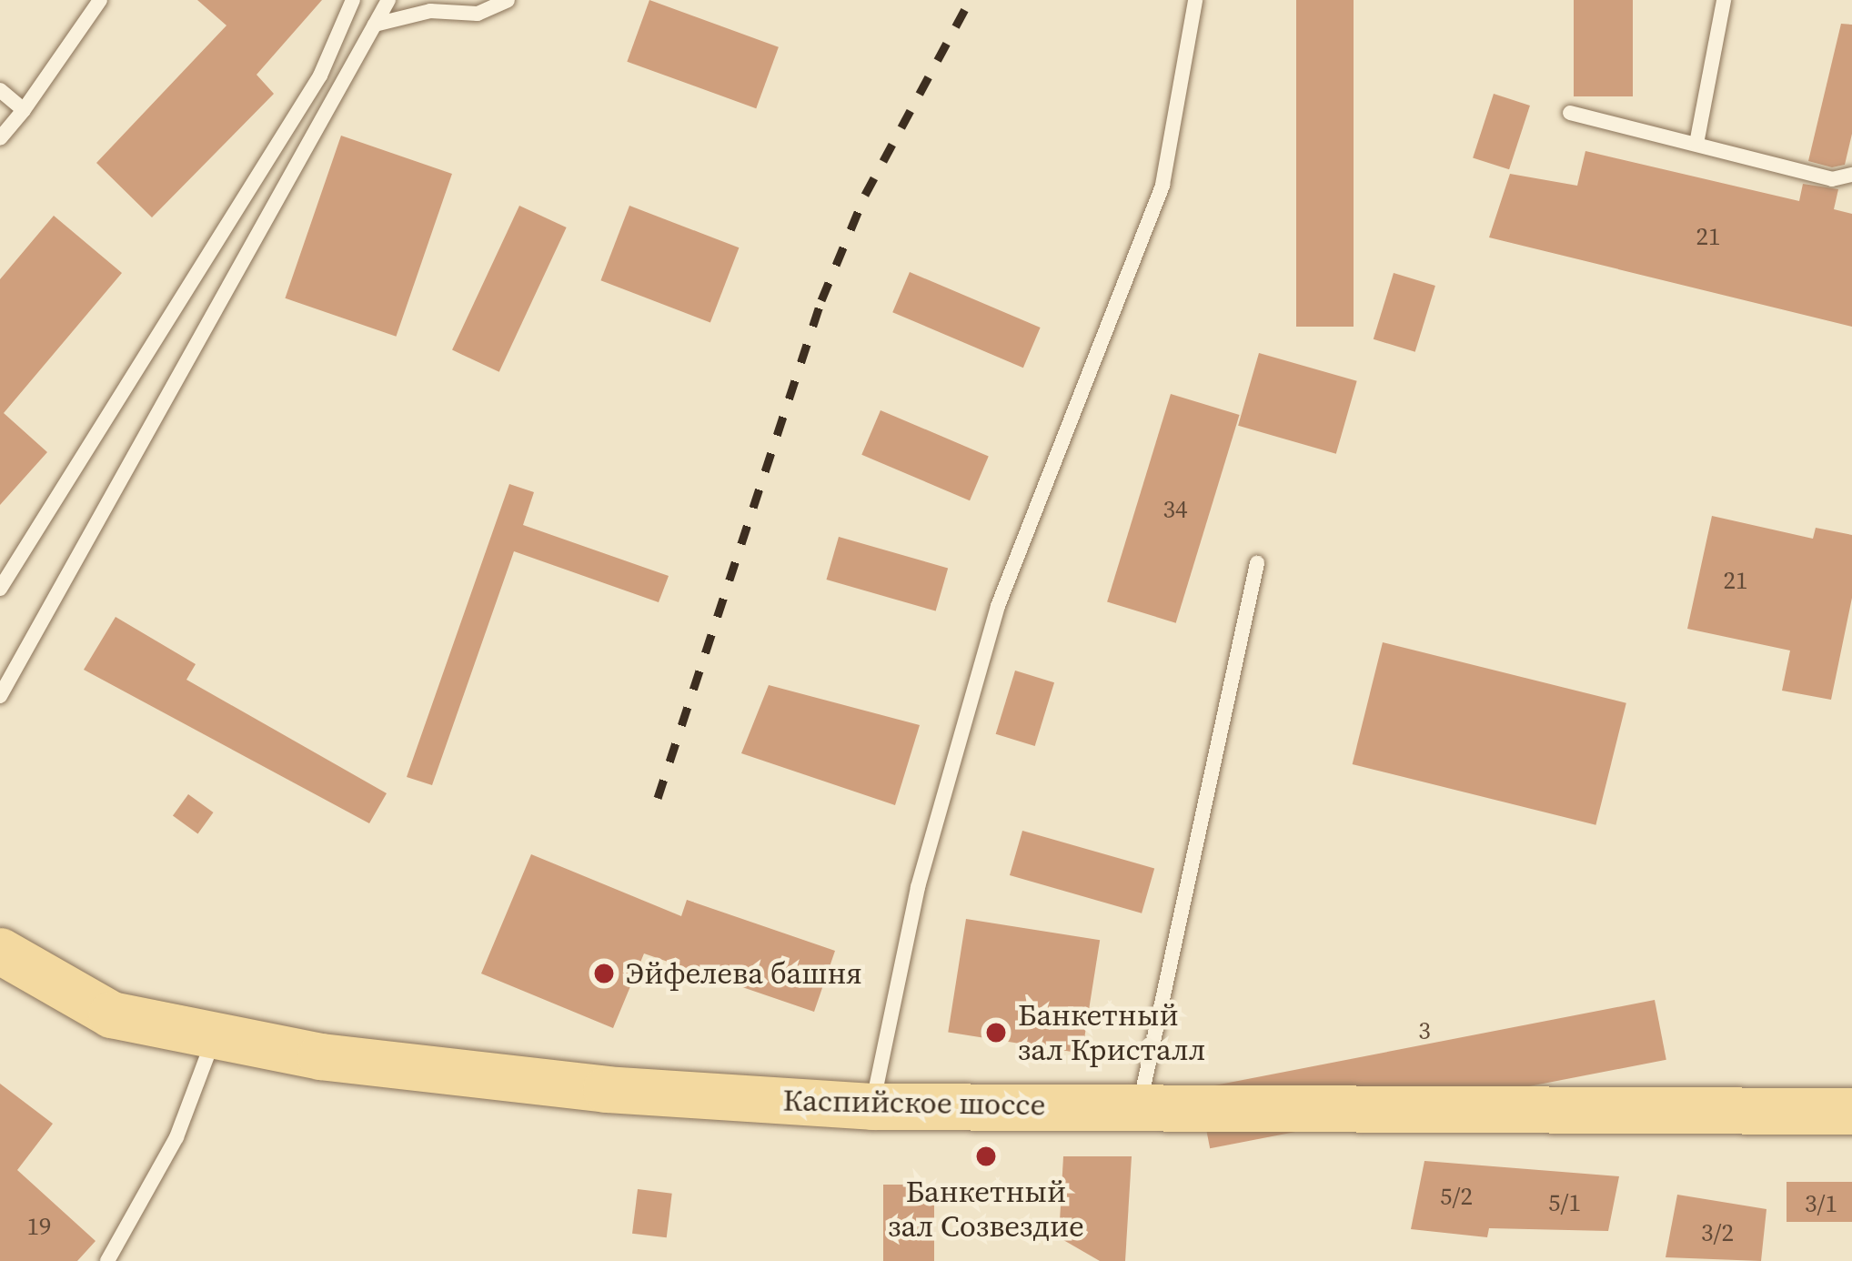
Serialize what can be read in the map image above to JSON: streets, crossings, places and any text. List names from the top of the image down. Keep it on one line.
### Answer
{"streets":{"main road":["Каспийское шоссе"]},"places":["Эйфелева башня","Банкетный зал Кристалл","Банкетный зал Созвездие"],"house_numbers":["21","34","21","3","5/2","5/1","3/1","19","3/2"]}
